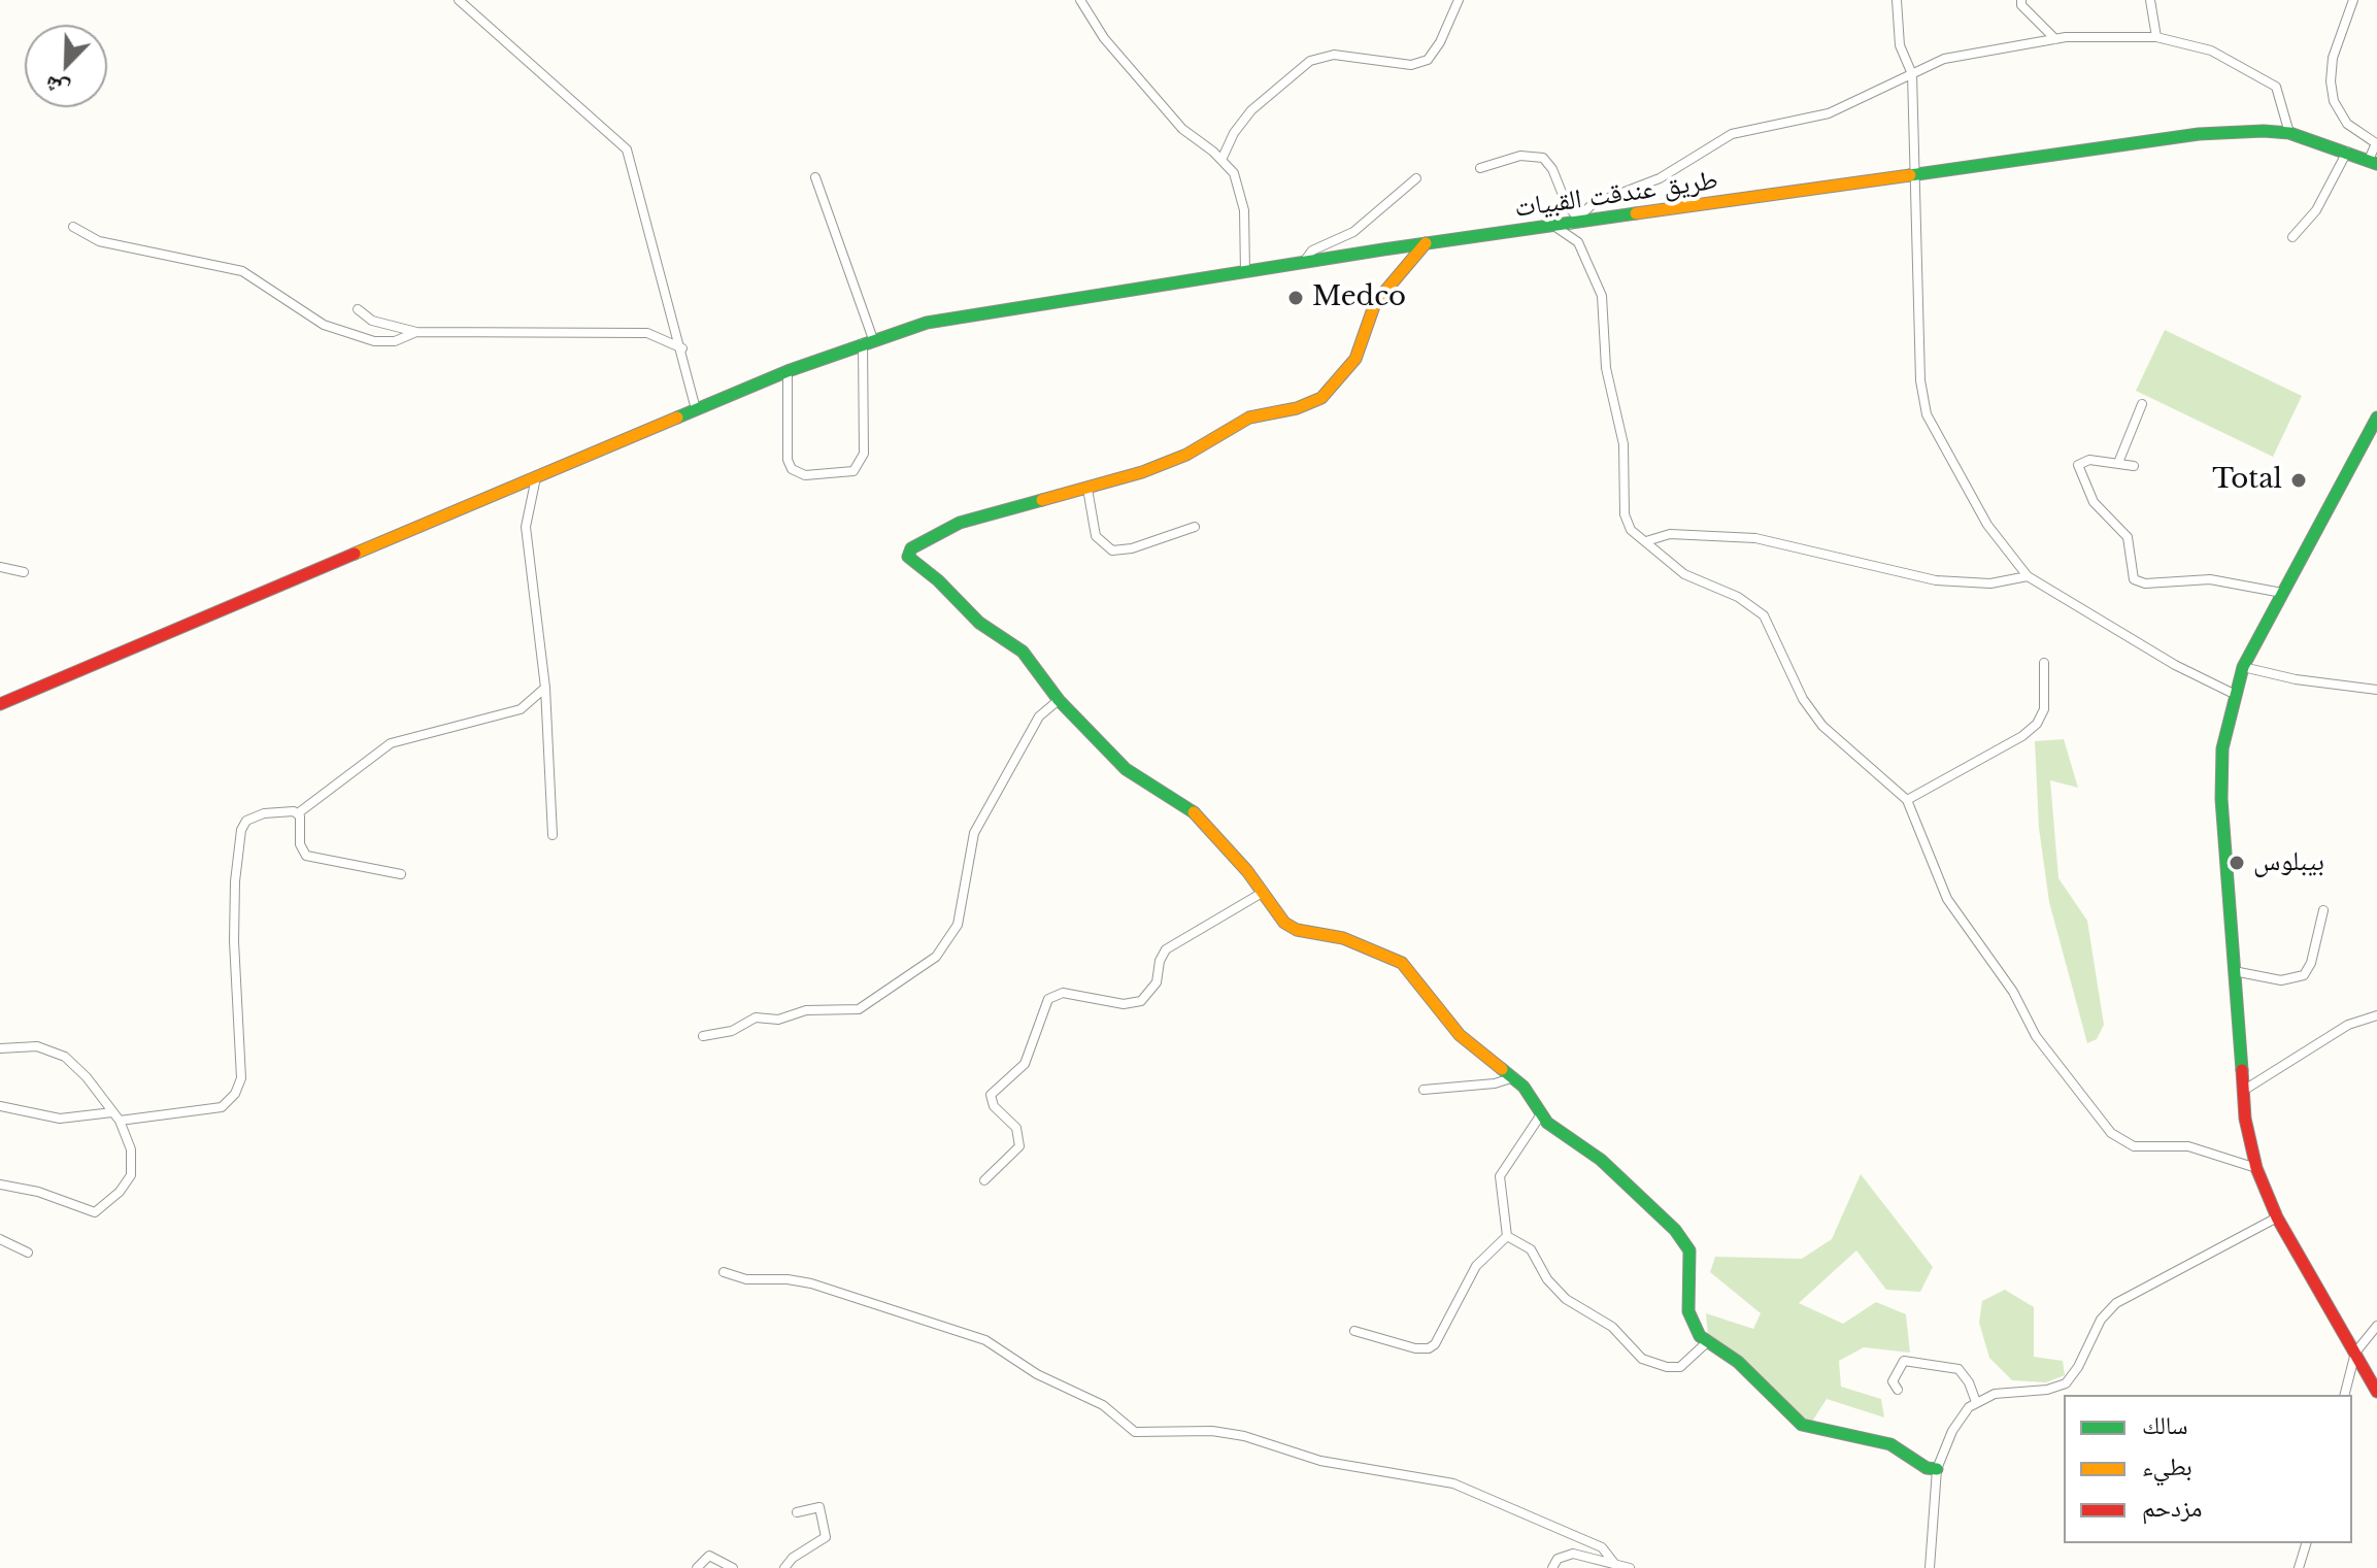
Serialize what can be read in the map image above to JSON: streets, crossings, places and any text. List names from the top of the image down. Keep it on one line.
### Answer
{"streets":{"main road":["طريق عندقت القبيات"]},"places":["Medco","Total","بيبلوس"],"legend":["سالك","بطيء","مزدحم"],"north":"bottom left"}
